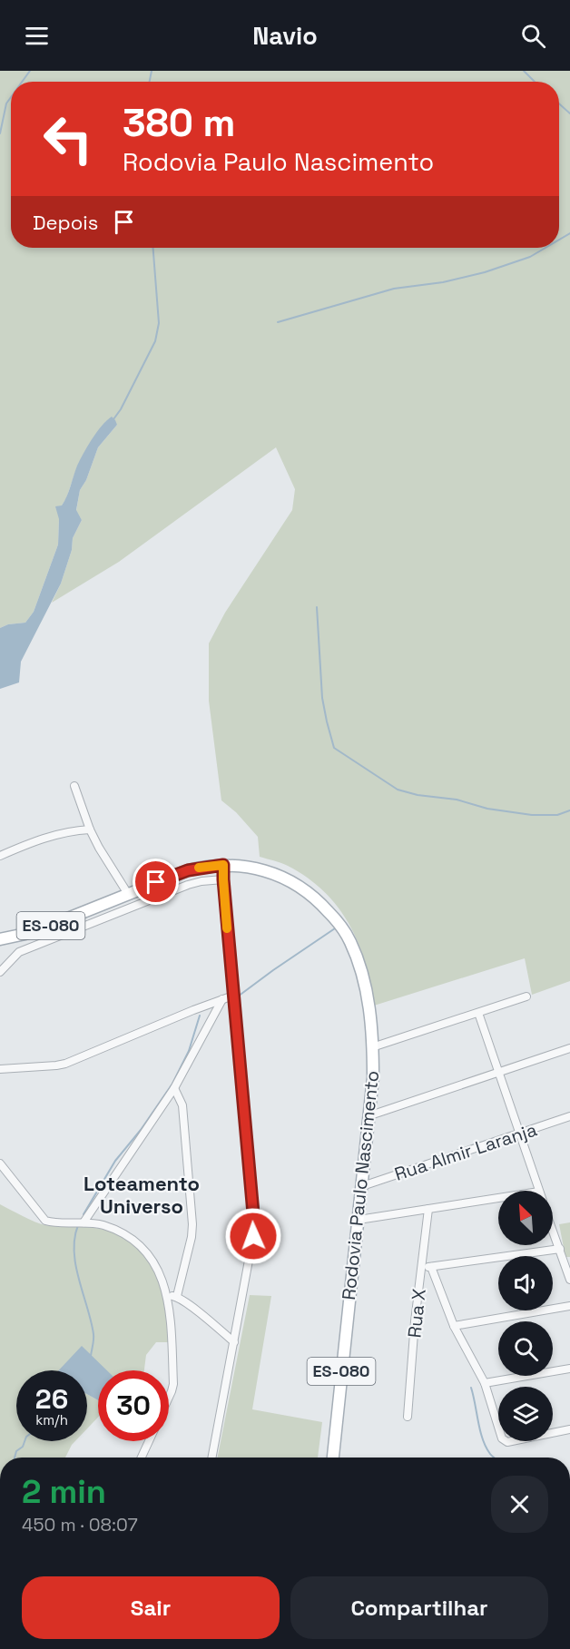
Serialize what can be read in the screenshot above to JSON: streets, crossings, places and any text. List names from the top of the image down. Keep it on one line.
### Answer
{"streets":{"main road":["ES-080","Rodovia Paulo Nascimento"],"street":["Rua Almir Laranja","Rua X"]},"crossings":[["Rua Almir Laranja","Rodovia Paulo Nascimento"]],"districts":["Loteamento Universo"],"north":"top left","page":{"header":"Navio","turn":["380 m","Rodovia Paulo Nascimento"],"then":"Depois","speed":"26 km/h","limit":"30","heading":["2 min","450 m · 08:07"],"buttons":["Sair","Compartilhar"]}}
